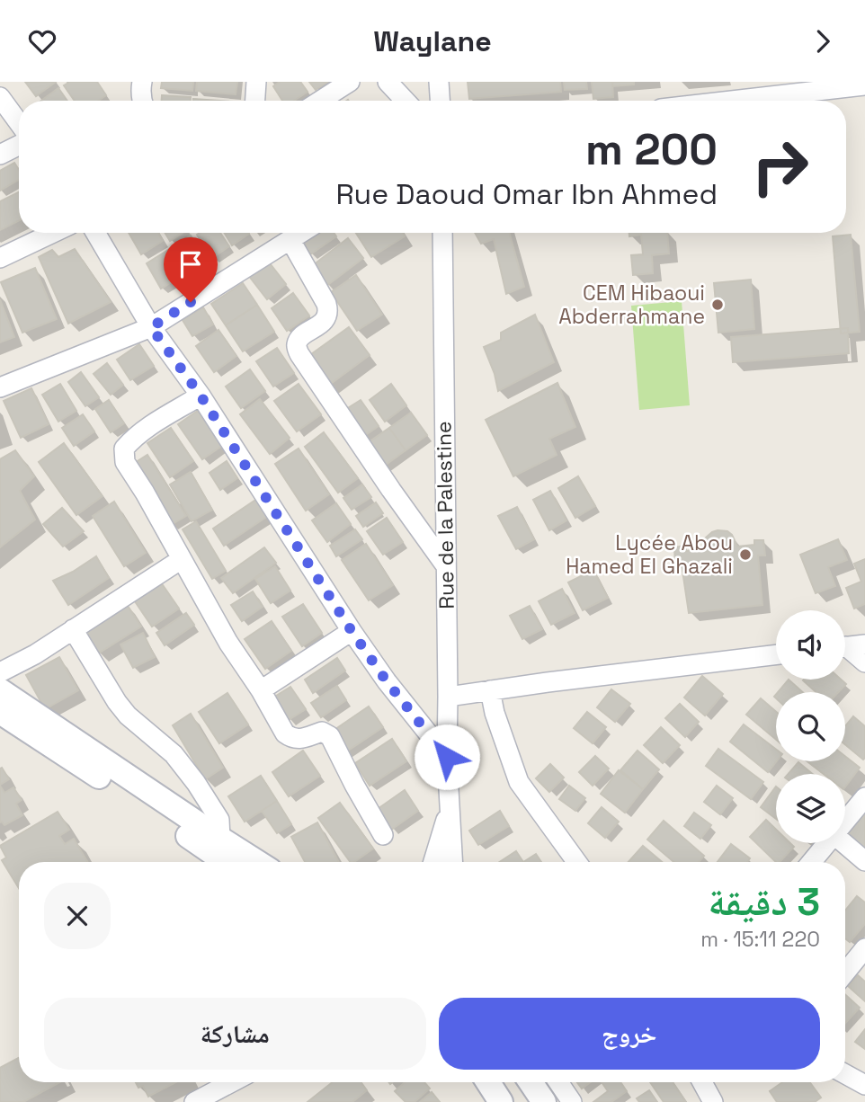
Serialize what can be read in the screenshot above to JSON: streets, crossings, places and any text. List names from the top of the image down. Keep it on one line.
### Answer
{"streets":{"street":["Rue de la Palestine"]},"places":["CEM Hibaoui Abderrahmane","Lycée Abou Hamed El Ghazali"],"page":{"header":"Waylane","turn":["200 m","Rue Daoud Omar Ibn Ahmed"],"heading":["3 دقيقة","220 m · 15:11"],"buttons":["خروج","مشاركة"]}}
